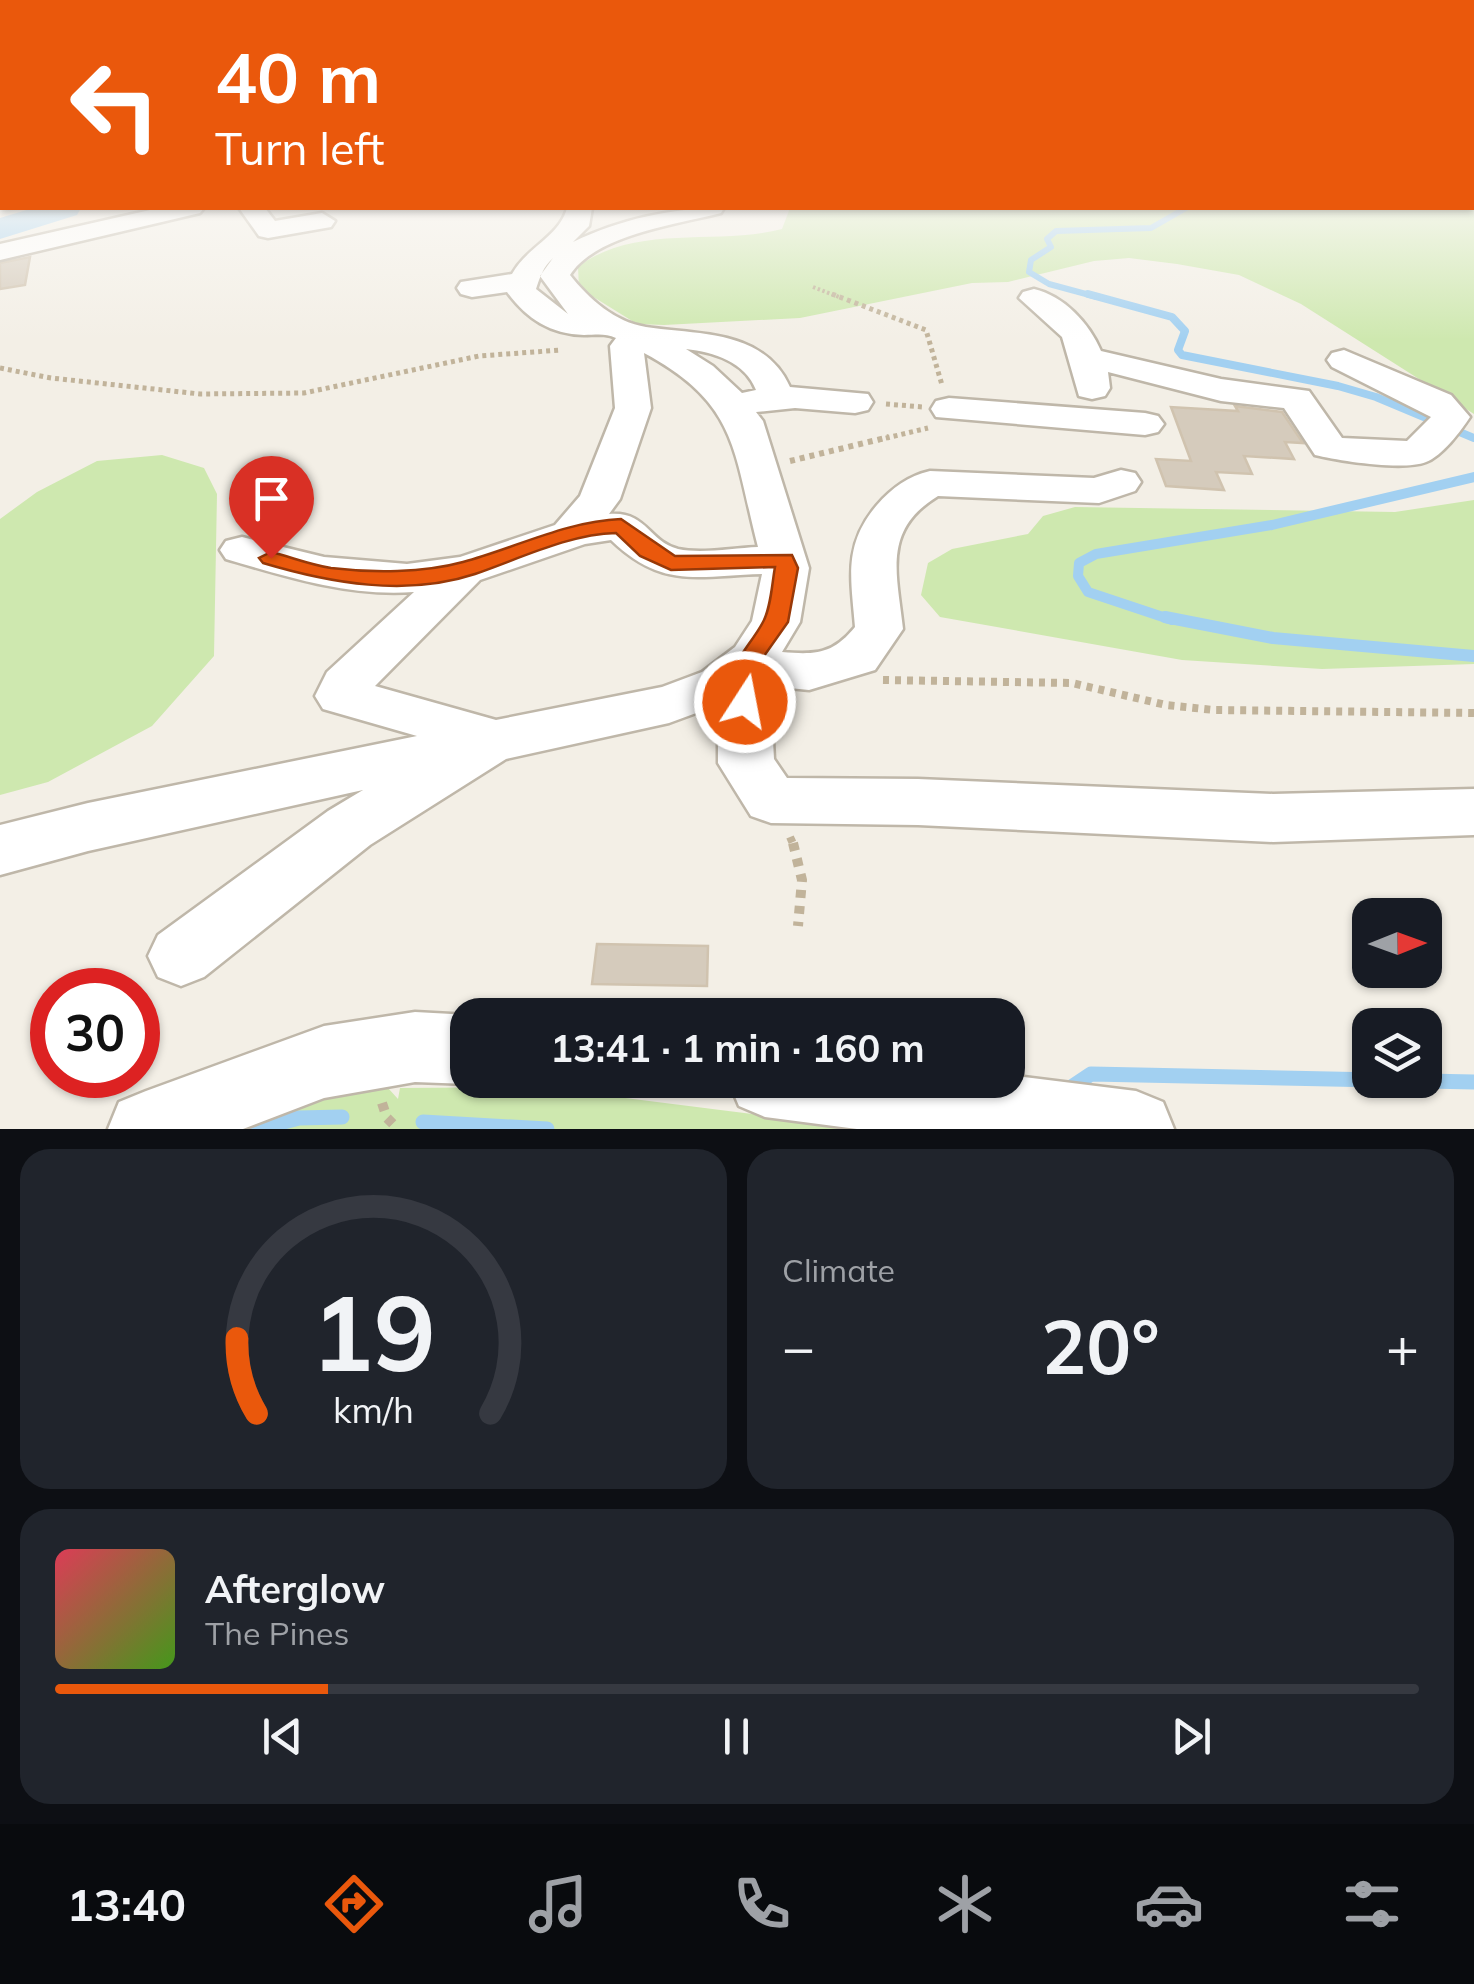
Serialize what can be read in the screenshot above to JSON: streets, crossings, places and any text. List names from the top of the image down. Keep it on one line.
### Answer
{"north":"right","page":{"turn":["40 m","Turn left"],"limit":"30","trip":"13:41 · 1 min · 160 m","tile":"Climate","heat":["−","20°","+"],"song":["Afterglow","The Pines"],"tabs":"13:40","gauge":["19","km/h"]}}
